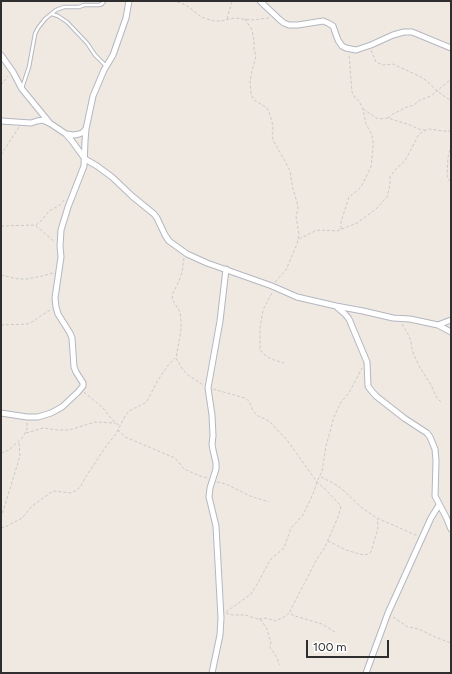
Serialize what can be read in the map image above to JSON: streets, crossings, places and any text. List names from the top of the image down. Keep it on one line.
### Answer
{"scale_bar":"100 m"}
